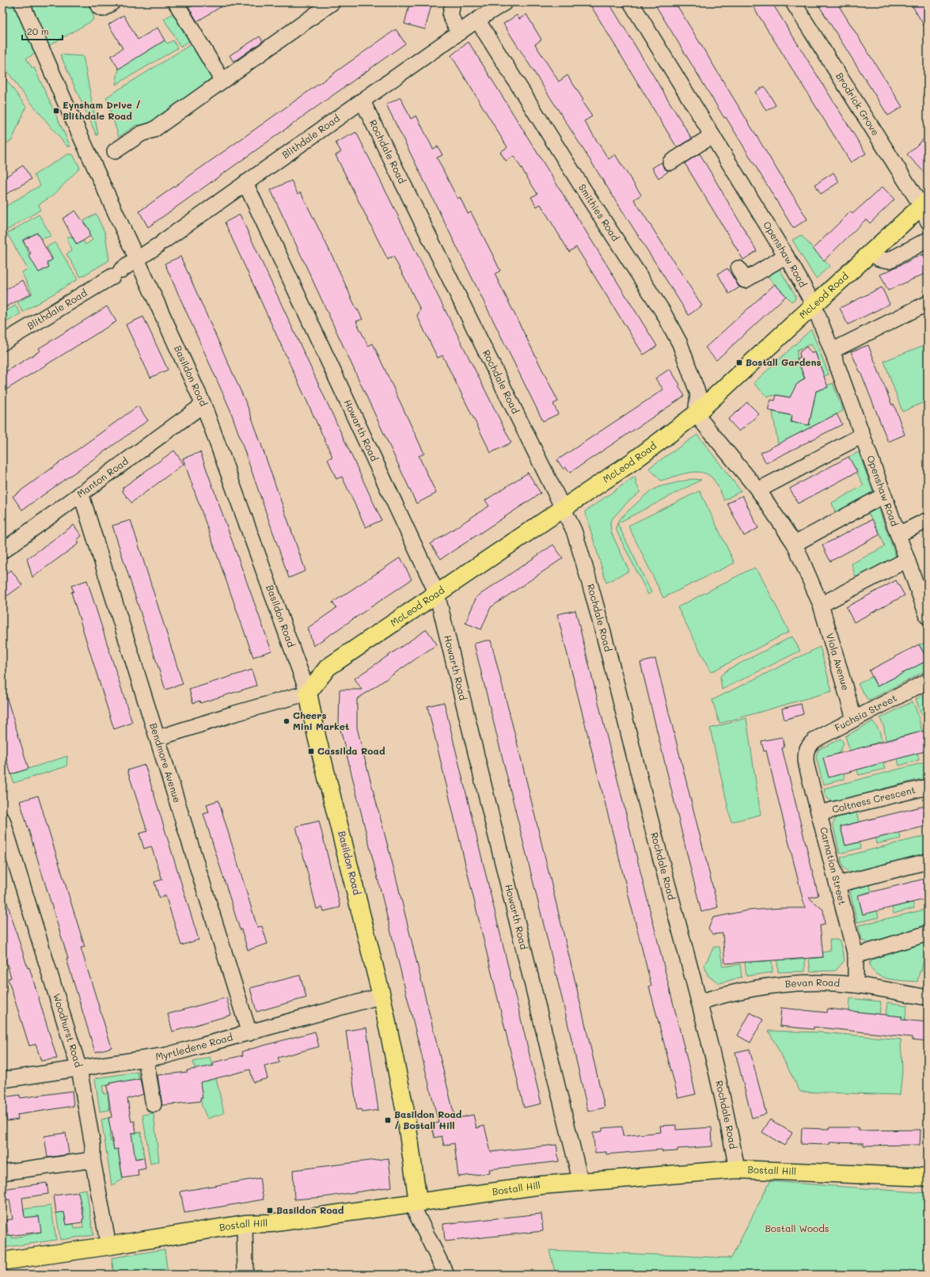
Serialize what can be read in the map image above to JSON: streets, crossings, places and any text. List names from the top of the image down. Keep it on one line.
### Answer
{"streets":{"main road":["McLeod Road","Basildon Road","Bostall Hill"],"street":["Brodrick Grove","Blithdale Road","Rochdale Road","Smithies Road","Openshaw Road","Howarth Road","Manton Road","Viola Avenue","Fuchsia Street","Bendmore Avenue","Coltness Crescent","Carnation Street","Bevan Road","Woodhurst Road","Myrtledene Road"]},"crossings":[["Brodrick Grove","McLeod Road"],["Blithdale Road","Rochdale Road"],["Blithdale Road","Smithies Road"],["Blithdale Road","Basildon Road"],["Blithdale Road","Howarth Road"],["Rochdale Road","McLeod Road"],["Rochdale Road","Bevan Road"],["Rochdale Road","Bostall Hill"],["Smithies Road","McLeod Road"],["Smithies Road","Viola Avenue"],["Openshaw Road","McLeod Road"],["McLeod Road","Basildon Road"],["McLeod Road","Howarth Road"],["McLeod Road","Viola Avenue"],["Basildon Road","Manton Road"],["Basildon Road","Myrtledene Road"],["Basildon Road","Bostall Hill"],["Howarth Road","Bostall Hill"],["Manton Road","Bendmore Avenue"],["Viola Avenue","Fuchsia Street"],["Fuchsia Street","Carnation Street"],["Bendmore Avenue","Myrtledene Road"],["Coltness Crescent","Carnation Street"],["Carnation Street","Bevan Road"],["Woodhurst Road","Myrtledene Road"],["Woodhurst Road","Bostall Hill"]],"parks":["Bostall Woods"],"places":{"transit":["Eynsham Drive / Blithdale Road","Bostall Gardens","Cassilda Road","Basildon Road / Bostall Hill","Basildon Road"],"other":["Cheers Mini Market"]},"scale_bar":"20 m"}
